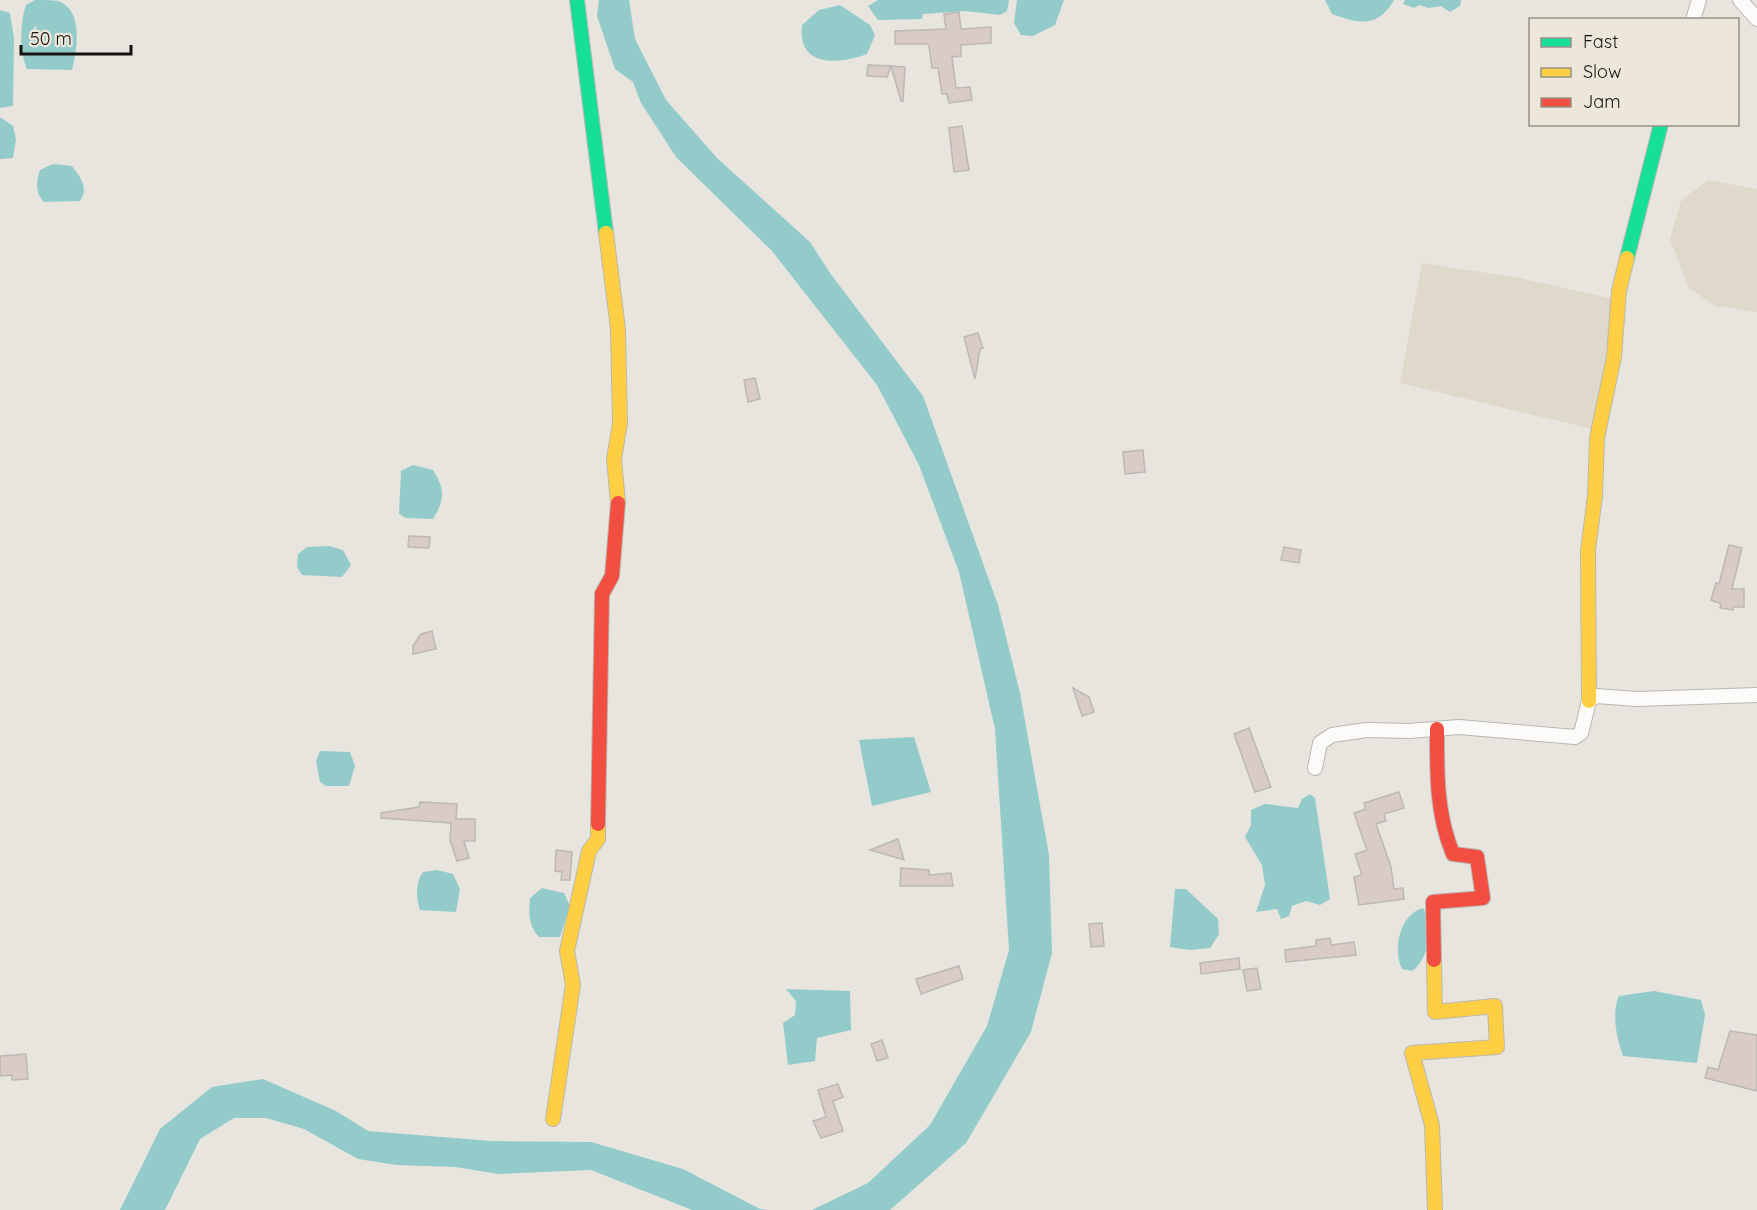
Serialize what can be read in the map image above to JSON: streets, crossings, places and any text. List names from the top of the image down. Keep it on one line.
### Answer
{"legend":["Fast","Slow","Jam"],"scale_bar":"50 m"}
